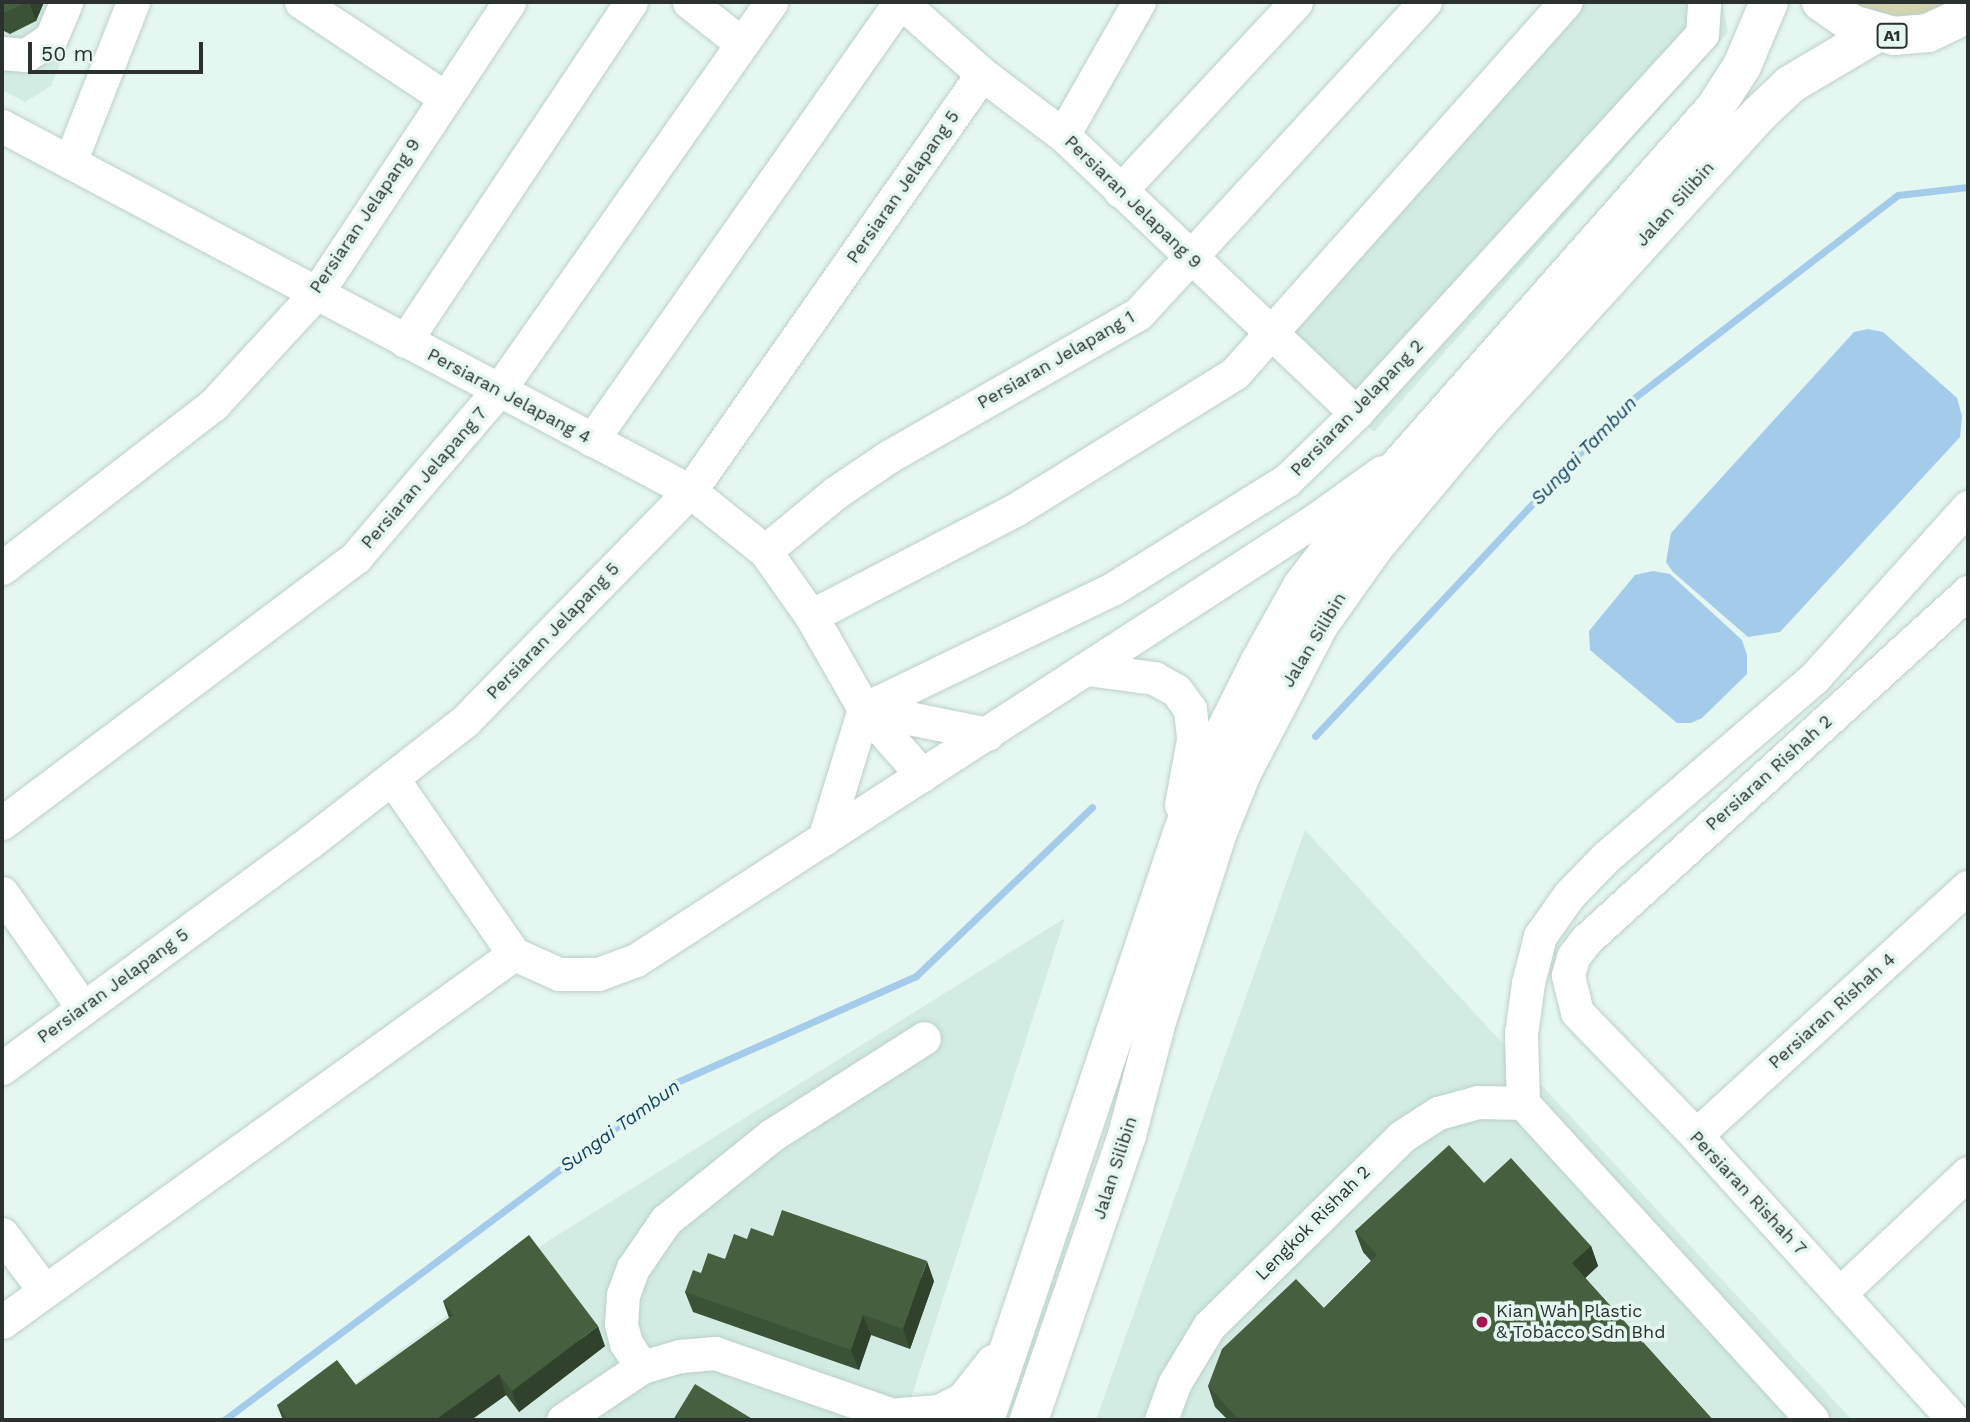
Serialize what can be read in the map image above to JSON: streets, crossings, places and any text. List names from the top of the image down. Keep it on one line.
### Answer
{"streets":{"main road":["A1","Jalan Silibin"],"street":["Persiaran Jelapang 5","Persiaran Jelapang 9","Persiaran Jelapang 1","Persiaran Jelapang 4","Persiaran Jelapang 2","Persiaran Jelapang 7","Persiaran Rishah 2","Persiaran Rishah 4","Persiaran Rishah 7","Lengkok Rishah 2"]},"crossings":[["A1","Jalan Silibin"],["Persiaran Jelapang 5","Persiaran Jelapang 9"],["Persiaran Jelapang 5","Persiaran Jelapang 4"],["Persiaran Jelapang 9","Persiaran Jelapang 1"],["Persiaran Jelapang 9","Persiaran Jelapang 4"],["Persiaran Jelapang 9","Persiaran Jelapang 2"],["Jalan Silibin","Persiaran Jelapang 4"],["Persiaran Jelapang 1","Persiaran Jelapang 4"],["Persiaran Jelapang 4","Persiaran Jelapang 2"],["Persiaran Jelapang 4","Persiaran Jelapang 7"],["Persiaran Rishah 2","Persiaran Rishah 7"],["Persiaran Rishah 4","Persiaran Rishah 7"]],"water":["Sungai Tambun"],"places":["Kian Wah Plastic & Tobacco Sdn Bhd"],"scale_bar":"50 m"}
